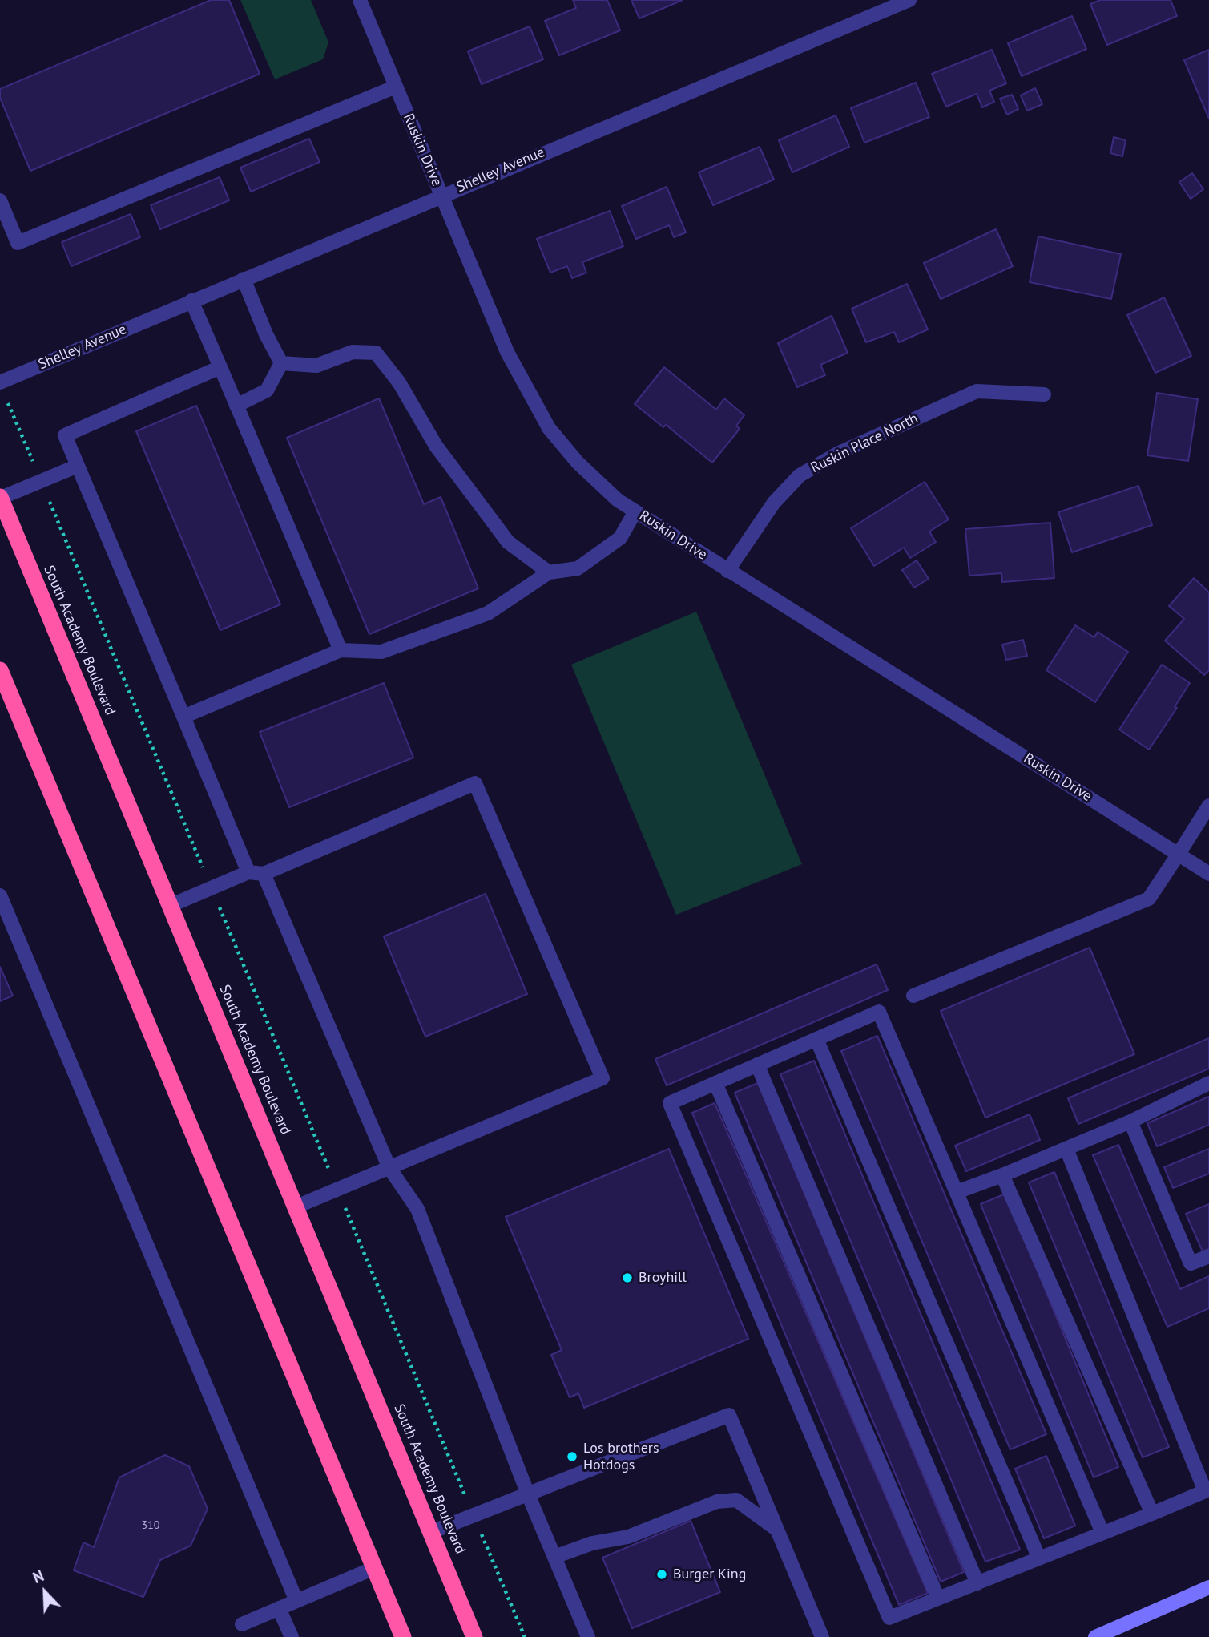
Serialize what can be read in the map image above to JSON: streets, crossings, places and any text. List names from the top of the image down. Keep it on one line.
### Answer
{"streets":{"highway":["South Academy Boulevard"],"street":["Ruskin Drive","Shelley Avenue","Ruskin Place North"]},"crossings":[["Ruskin Drive","Shelley Avenue"],["Ruskin Drive","Ruskin Place North"]],"places":["Broyhill","Los brothers Hotdogs","Burger King"],"house_numbers":["310"],"north":"top left"}
